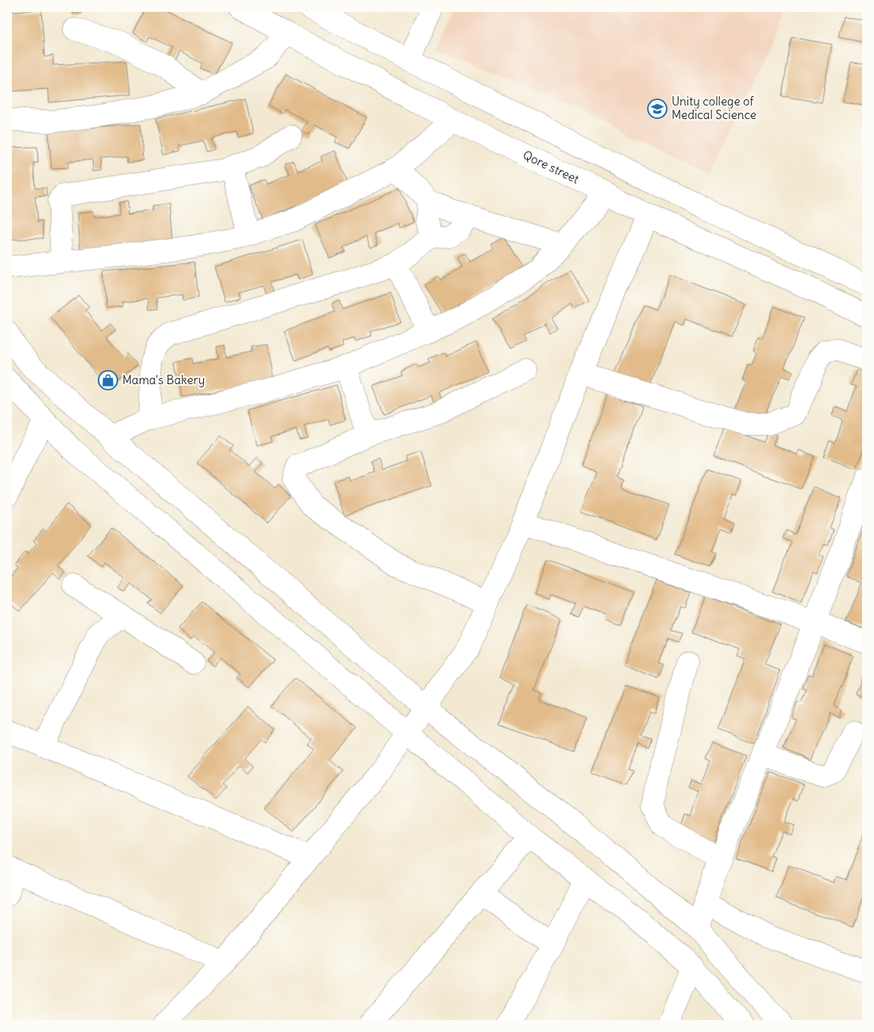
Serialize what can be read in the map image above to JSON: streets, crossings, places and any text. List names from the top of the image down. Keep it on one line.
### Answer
{"streets":{"main road":["Qore street"]},"places":{"school or university":["Unity college of Medical Science"],"shop":["Mama's Bakery"]}}
